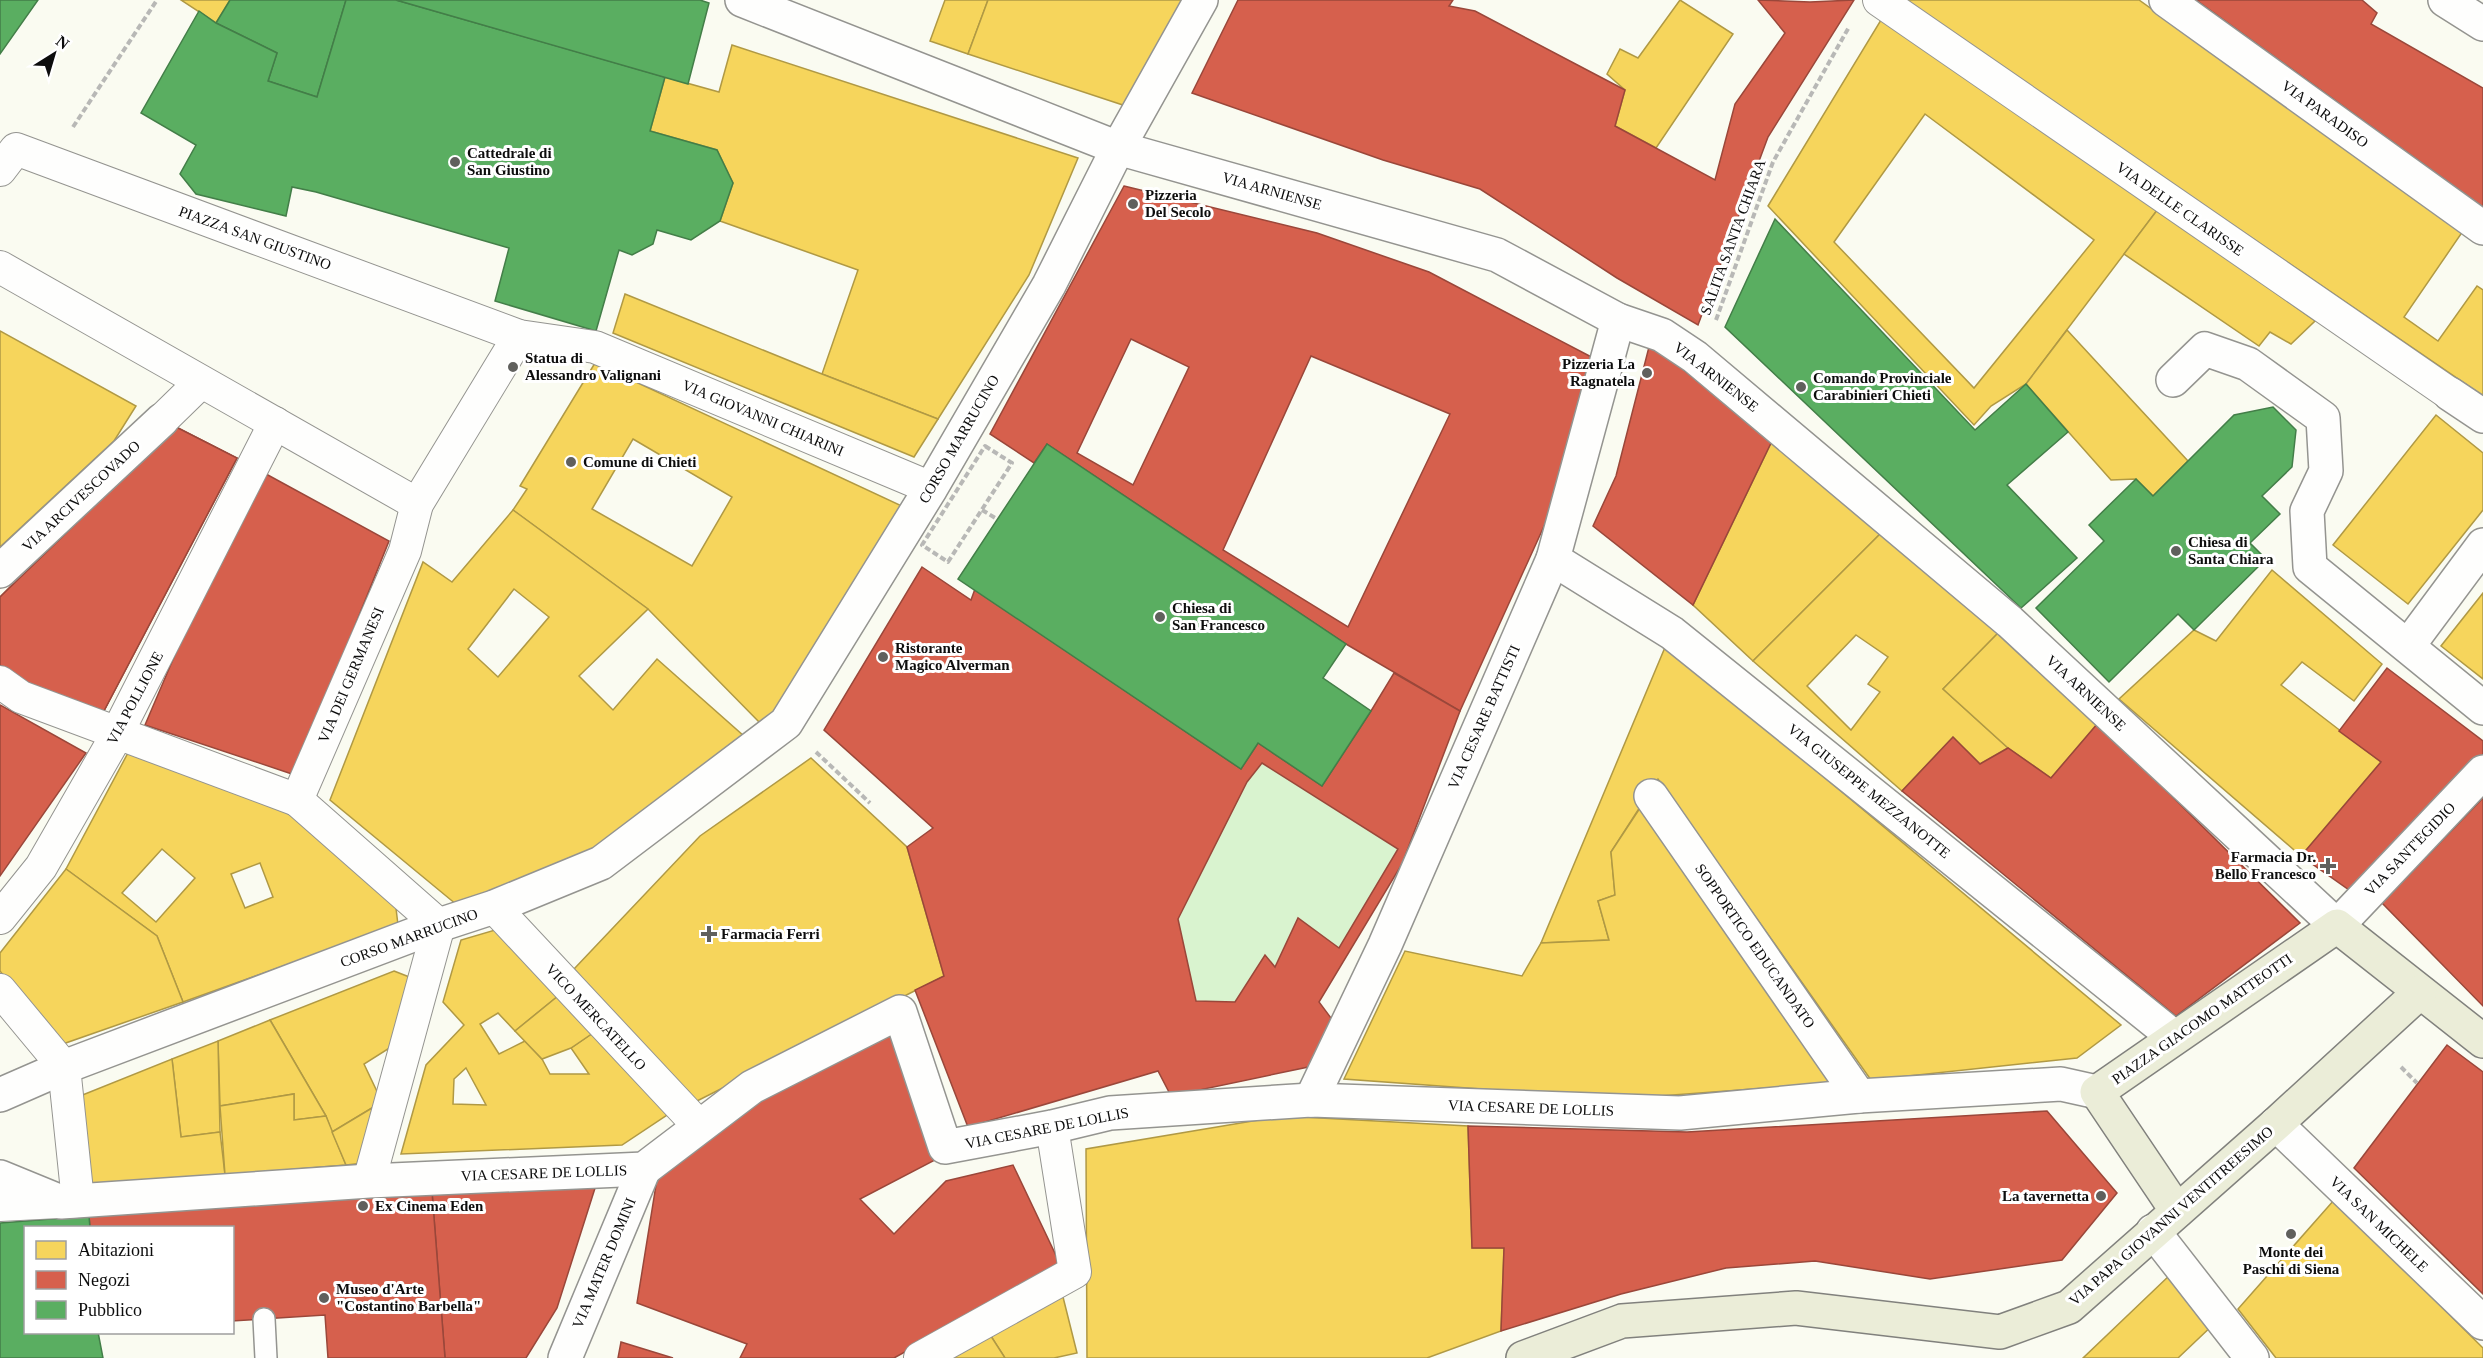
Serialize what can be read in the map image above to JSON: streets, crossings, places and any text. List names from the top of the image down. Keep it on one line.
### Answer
{"streets":{"main road":["VIA ARNIENSE","PIAZZA GIACOMO MATTEOTTI","VIA PAPA GIOVANNI VENTITREESIMO"],"street":["VIA PARADISO","VIA DELLE CLARISSE","PIAZZA SAN GIUSTINO","VIA GIOVANNI CHIARINI","CORSO MARRUCINO","VIA ARCIVESCOVADO","VIA DEI GERMANESI","VIA POLLIONE","VIA CESARE BATTISTI","VIA GIUSEPPE MEZZANOTTE","VIA SANT'EGIDIO","SOPPORTICO EDUCANDATO","VICO MERCATELLO","VIA CESARE DE LOLLIS","VIA SAN MICHELE","VIA MATER DOMINI"],"path":["SALITA SANTA CHIARA"]},"crossings":[["VIA ARNIENSE","SALITA SANTA CHIARA"],["VIA ARNIENSE","CORSO MARRUCINO"],["VIA ARNIENSE","VIA CESARE BATTISTI"],["VIA ARNIENSE","VIA SANT'EGIDIO"],["VIA ARNIENSE","PIAZZA GIACOMO MATTEOTTI"],["VIA ARNIENSE","VIA PAPA GIOVANNI VENTITREESIMO"],["PIAZZA SAN GIUSTINO","VIA GIOVANNI CHIARINI"],["VIA GIOVANNI CHIARINI","CORSO MARRUCINO"],["CORSO MARRUCINO","VICO MERCATELLO"],["VIA CESARE BATTISTI","VIA GIUSEPPE MEZZANOTTE"],["VIA CESARE BATTISTI","VIA CESARE DE LOLLIS"],["VIA GIUSEPPE MEZZANOTTE","PIAZZA GIACOMO MATTEOTTI"],["VIA SANT'EGIDIO","PIAZZA GIACOMO MATTEOTTI"],["SOPPORTICO EDUCANDATO","VIA CESARE DE LOLLIS"],["VICO MERCATELLO","VIA CESARE DE LOLLIS"],["PIAZZA GIACOMO MATTEOTTI","VIA CESARE DE LOLLIS"],["PIAZZA GIACOMO MATTEOTTI","VIA PAPA GIOVANNI VENTITREESIMO"],["VIA CESARE DE LOLLIS","VIA MATER DOMINI"],["VIA PAPA GIOVANNI VENTITREESIMO","VIA SAN MICHELE"]],"places":{"other":["Cattedrale di San Giustino","Pizzeria Del Secolo","Statua di Alessandro Valignani","Pizzeria La Ragnatela","Comando Provinciale Carabinieri Chieti","Comune di Chieti","Chiesa di Santa Chiara","Chiesa di San Francesco","Ristorante Magico Alverman","La tavernetta","Ex Cinema Eden","Monte dei Paschi di Siena","Museo d'Arte \"Costantino Barbella\""],"health":["Farmacia Dr. Bello Francesco","Farmacia Ferri"]},"legend":["Abitazioni","Negozi","Pubblico"],"north":"top right"}
